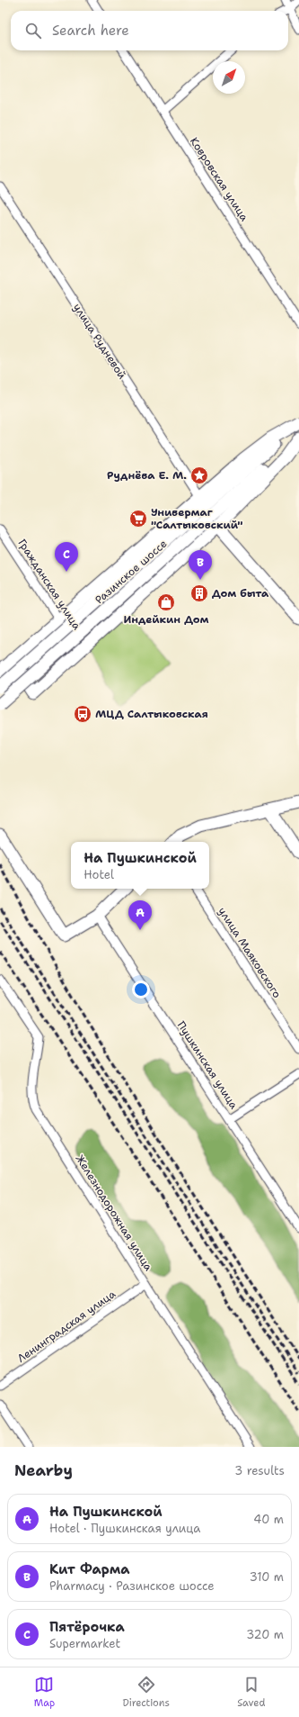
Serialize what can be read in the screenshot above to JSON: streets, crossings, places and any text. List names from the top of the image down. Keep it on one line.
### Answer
{"streets":{"street":["Ковровская улица","улица Рудневой","Разинское шоссе","Гражданская улица","улица Маяковского","Пушкинская улица","Железнодорожная улица","Ленинградская улица"]},"crossings":[["Железнодорожная улица","Ленинградская улица"]],"places":{"place":["Руднёва Е. М."],"supermarket":["Универмаг \"Салтыковский\""],"building":["Дом быта"],"shop":["Индейкин Дом"],"bus stop":["МЦД Салтыковская"]},"north":"top right","page":{"search":"Search here","pins":["C","B","A"],"popup":["На Пушкинской","Hotel"],"heading":["Nearby","3 results"],"list":[{"mark":"A","name":"На Пушкинской","note":"Hotel · Пушкинская улица","value":"40 m"},{"mark":"B","name":"Кит Фарма","note":"Pharmacy · Разинское шоссе","value":"310 m"},{"mark":"C","name":"Пятёрочка","note":"Supermarket","value":"320 m"}],"nav":["Map","Directions","Saved"]}}
